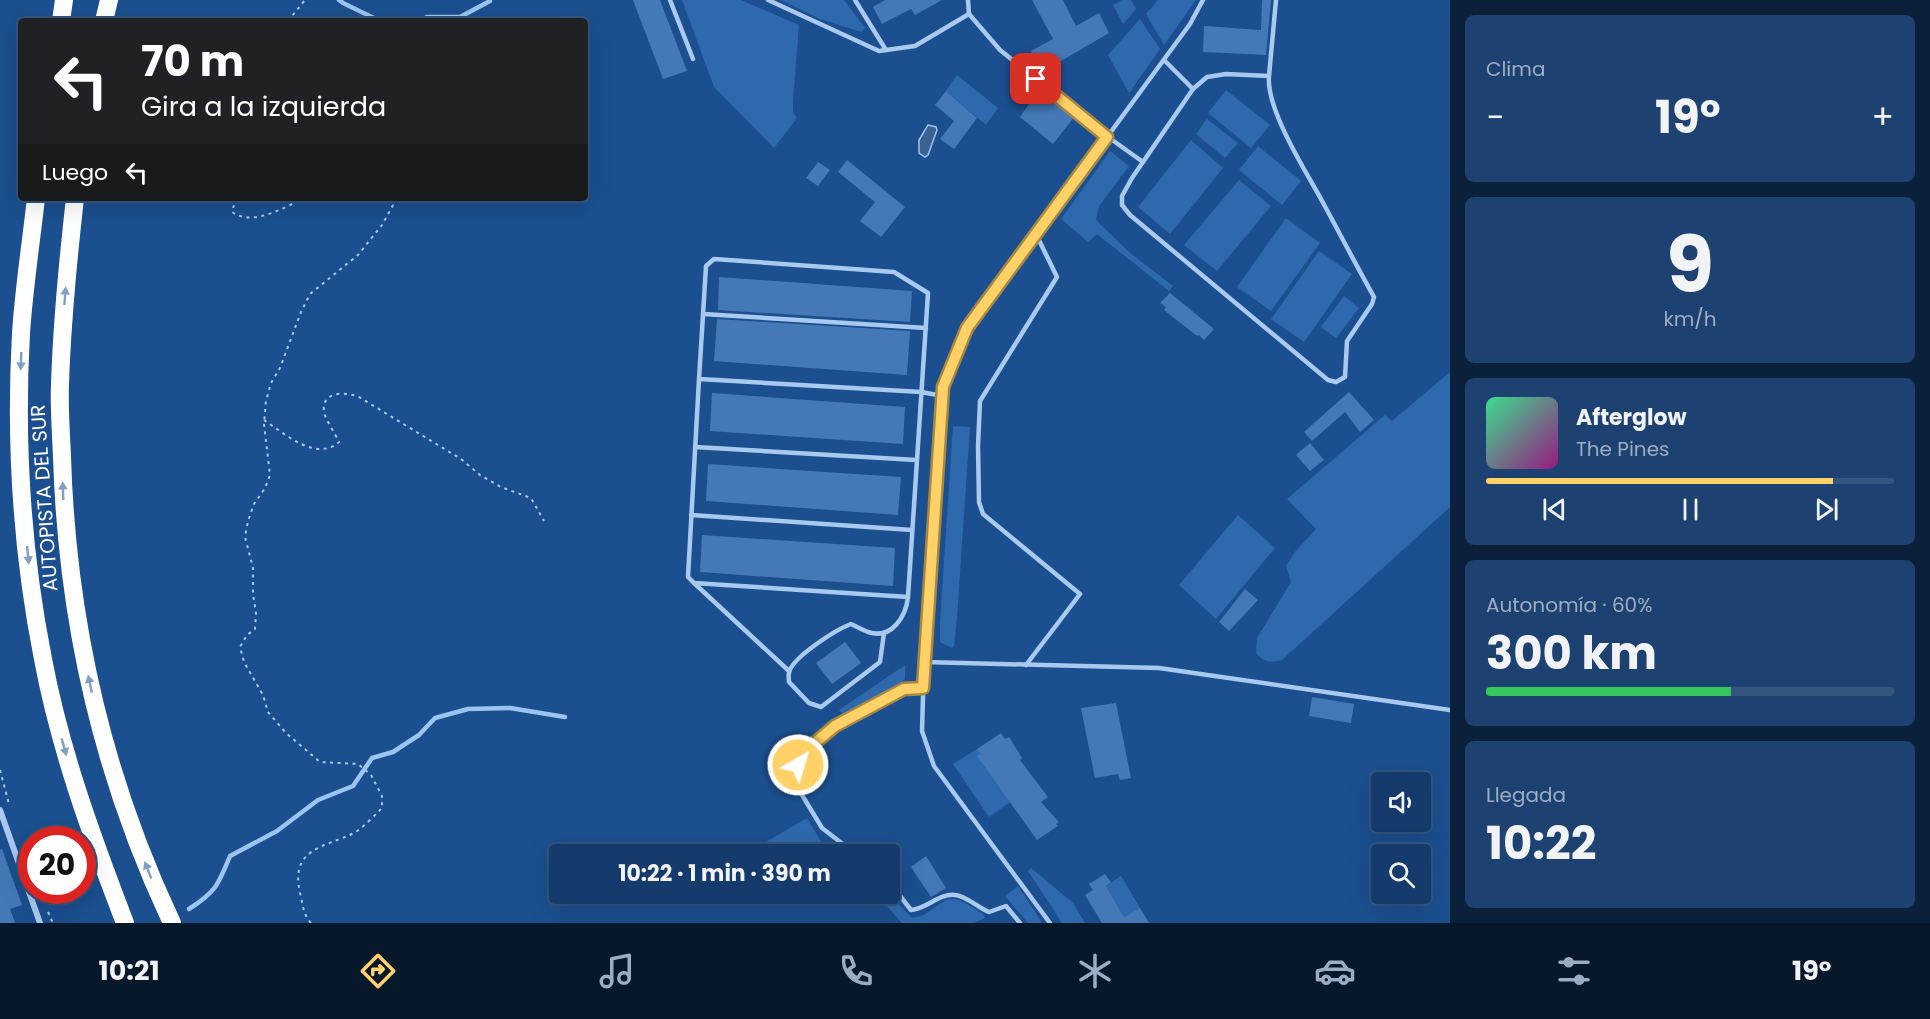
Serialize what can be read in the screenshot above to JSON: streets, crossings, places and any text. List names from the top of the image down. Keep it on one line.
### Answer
{"streets":{"highway":["AUTOPISTA DEL SUR"]},"page":{"tile":["Clima",["9","km/h"],["Autonomía · 60%","300 km"],["Llegada","10:22"]],"turn":["70 m","Gira a la izquierda"],"heat":["−","19°","+"],"then":"Luego","song":["Afterglow","The Pines"],"limit":"20","trip":"10:22 · 1 min · 390 m","tabs":["10:21","19°"]}}
